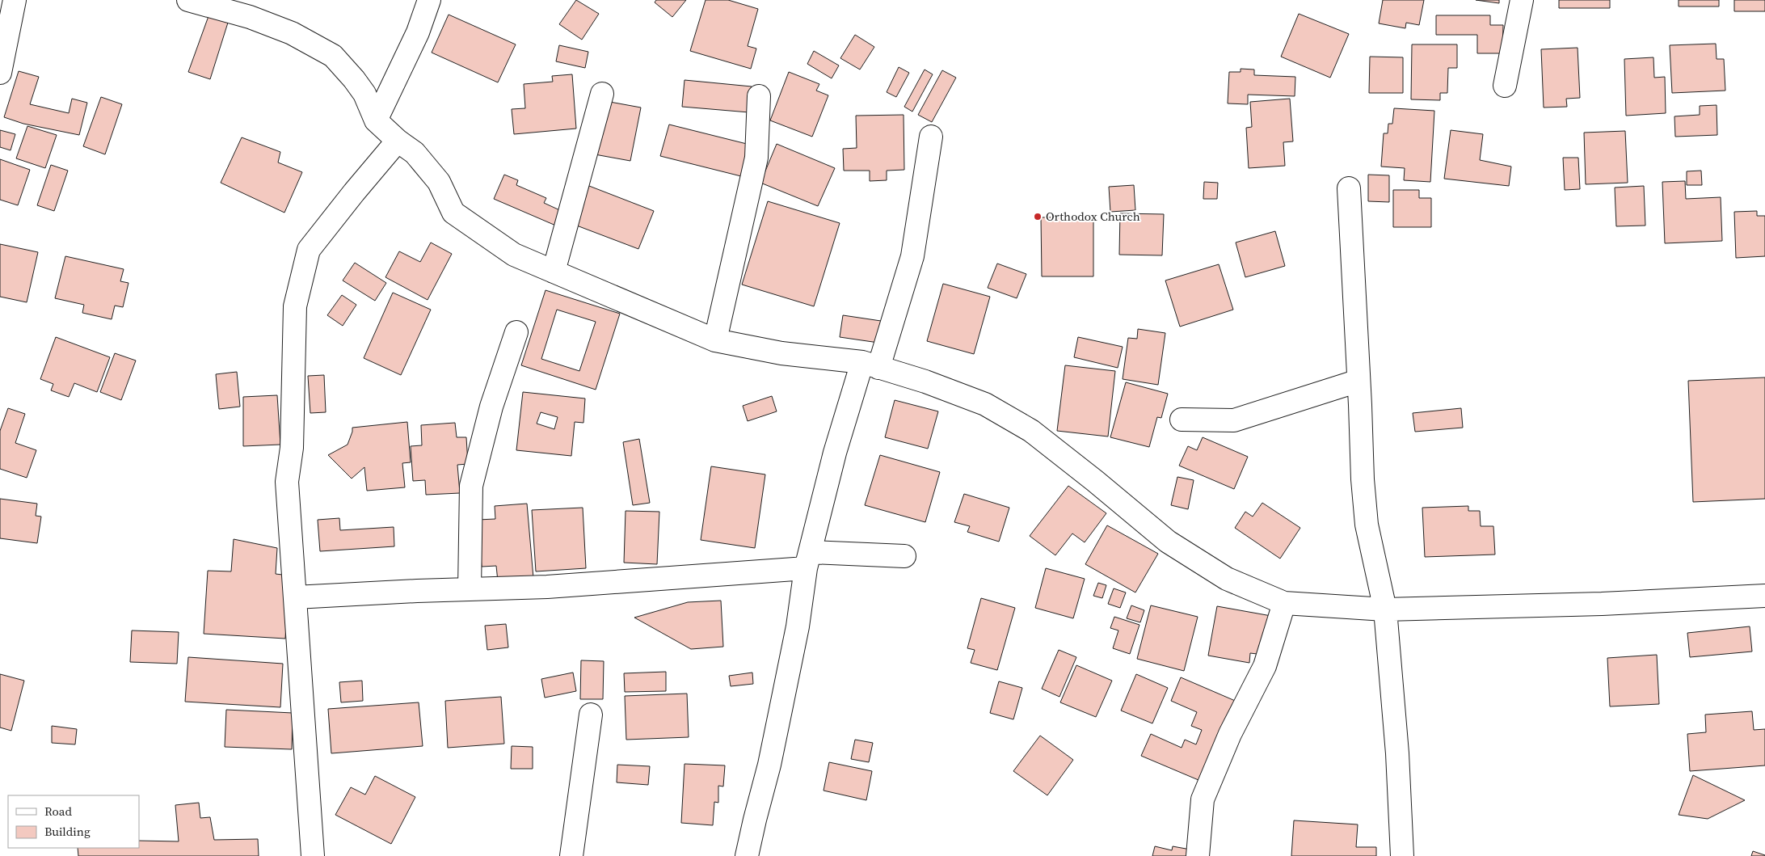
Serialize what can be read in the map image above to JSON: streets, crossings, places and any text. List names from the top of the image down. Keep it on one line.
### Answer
{"places":["Orthodox Church"],"legend":["Road","Building"]}
